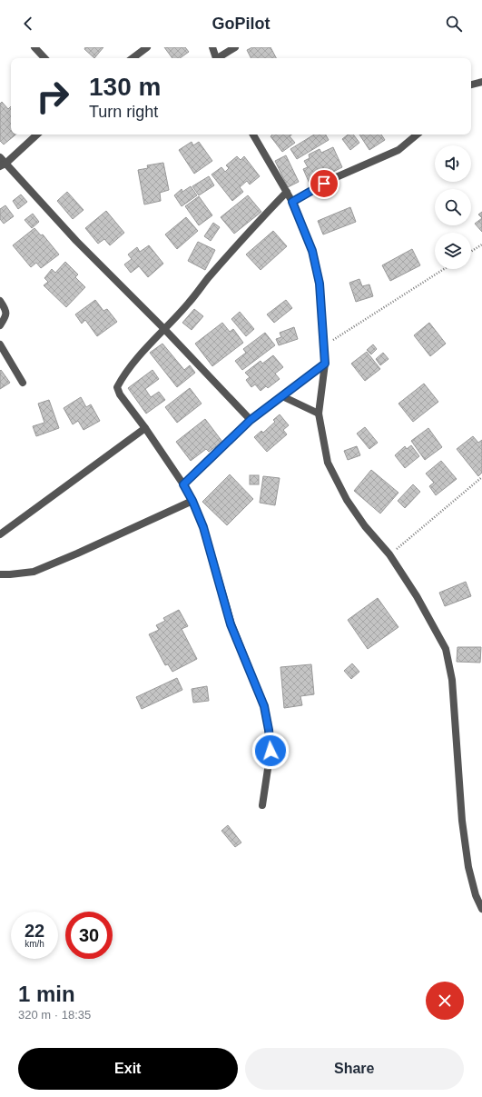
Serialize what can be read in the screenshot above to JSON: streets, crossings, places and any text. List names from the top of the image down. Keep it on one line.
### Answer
{"page":{"header":"GoPilot","turn":["130 m","Turn right"],"speed":"22 km/h","limit":"30","heading":["1 min","320 m · 18:35"],"buttons":["Exit","Share"]}}
